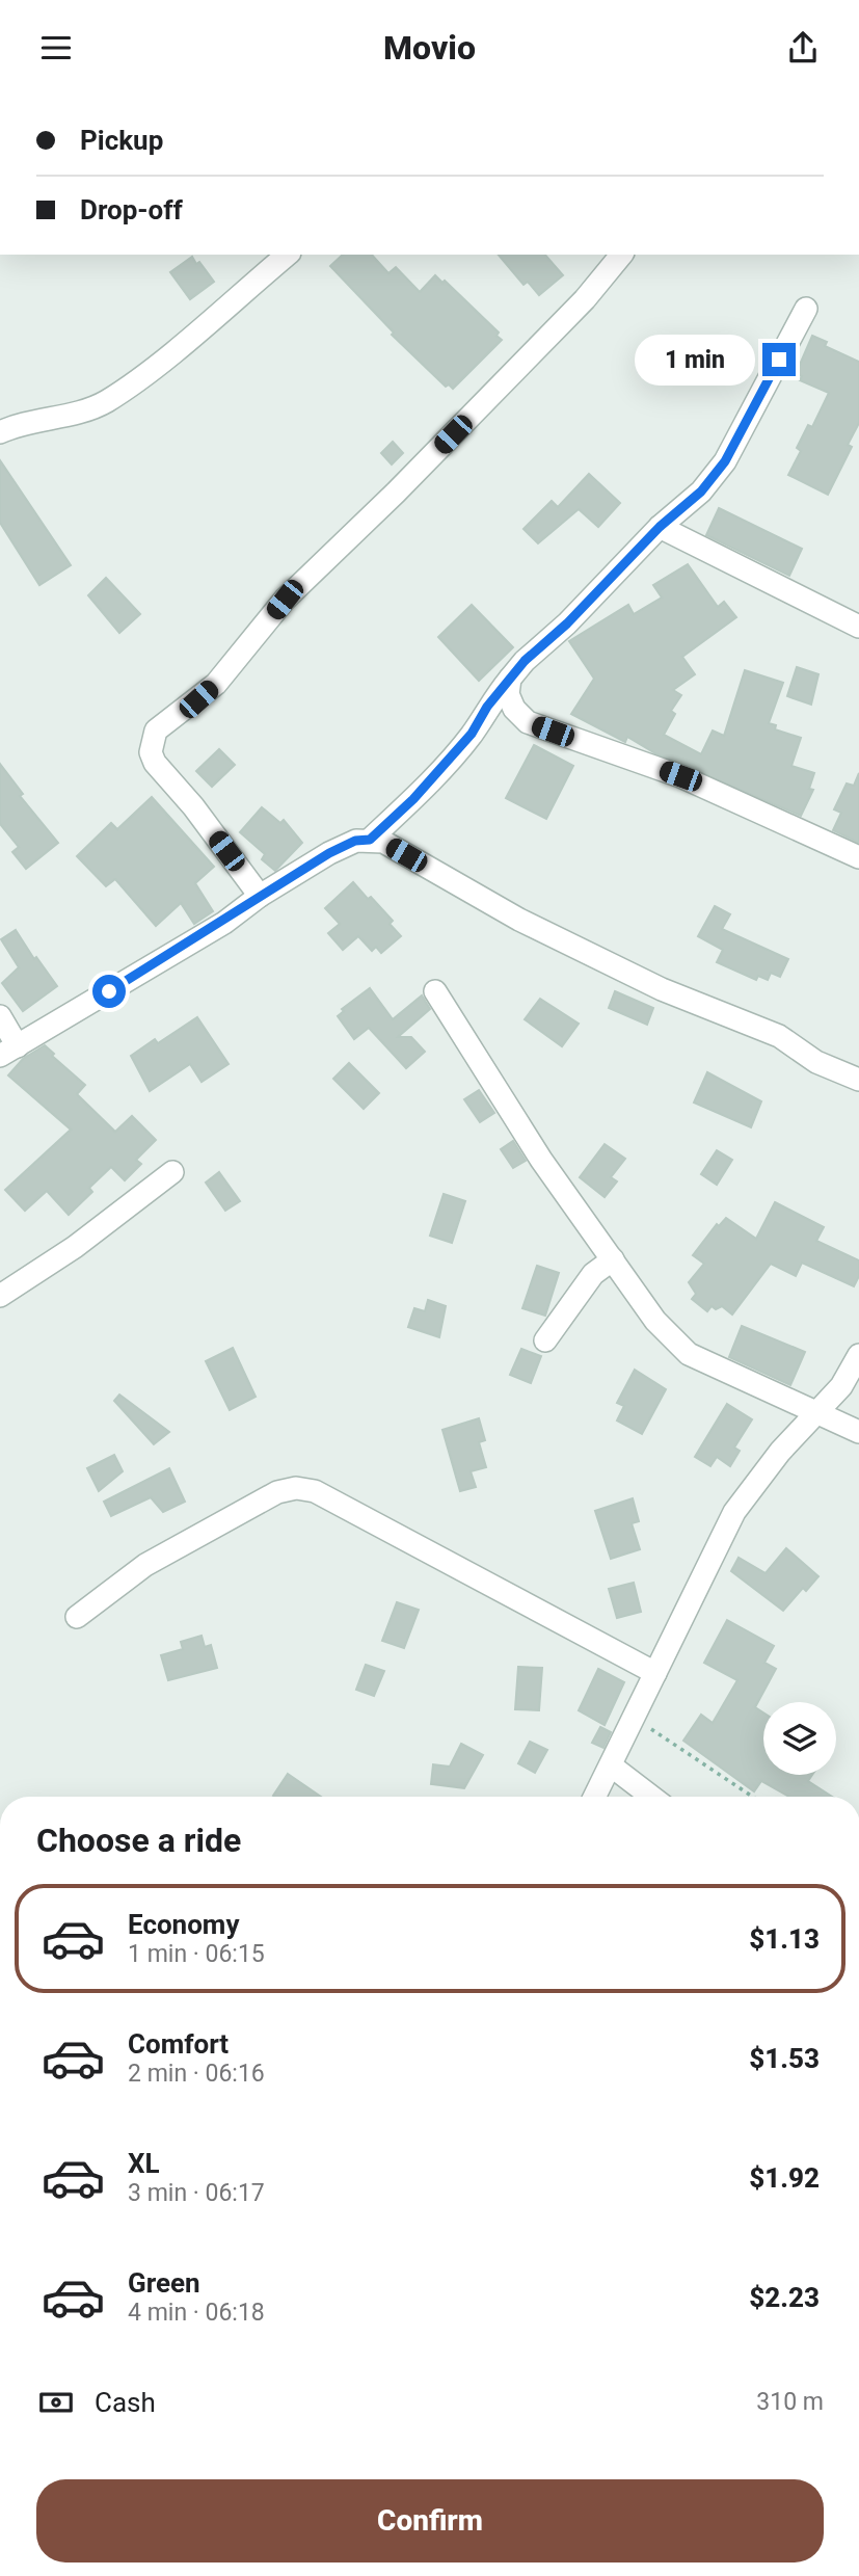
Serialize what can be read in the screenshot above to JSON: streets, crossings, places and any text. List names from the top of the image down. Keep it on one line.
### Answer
{"page":{"header":"Movio","banner":["Pickup","Drop-off"],"bubble":"1 min","heading":"Choose a ride","list":[{"name":"Economy","note":"1 min · 06:15","value":"$1.13"},{"name":"Comfort","note":"2 min · 06:16","value":"$1.53"},{"name":"XL","note":"3 min · 06:17","value":"$1.92"},{"name":"Green","note":"4 min · 06:18","value":"$2.23"}],"pay":["Cash","310 m"],"buttons":"Confirm"}}
